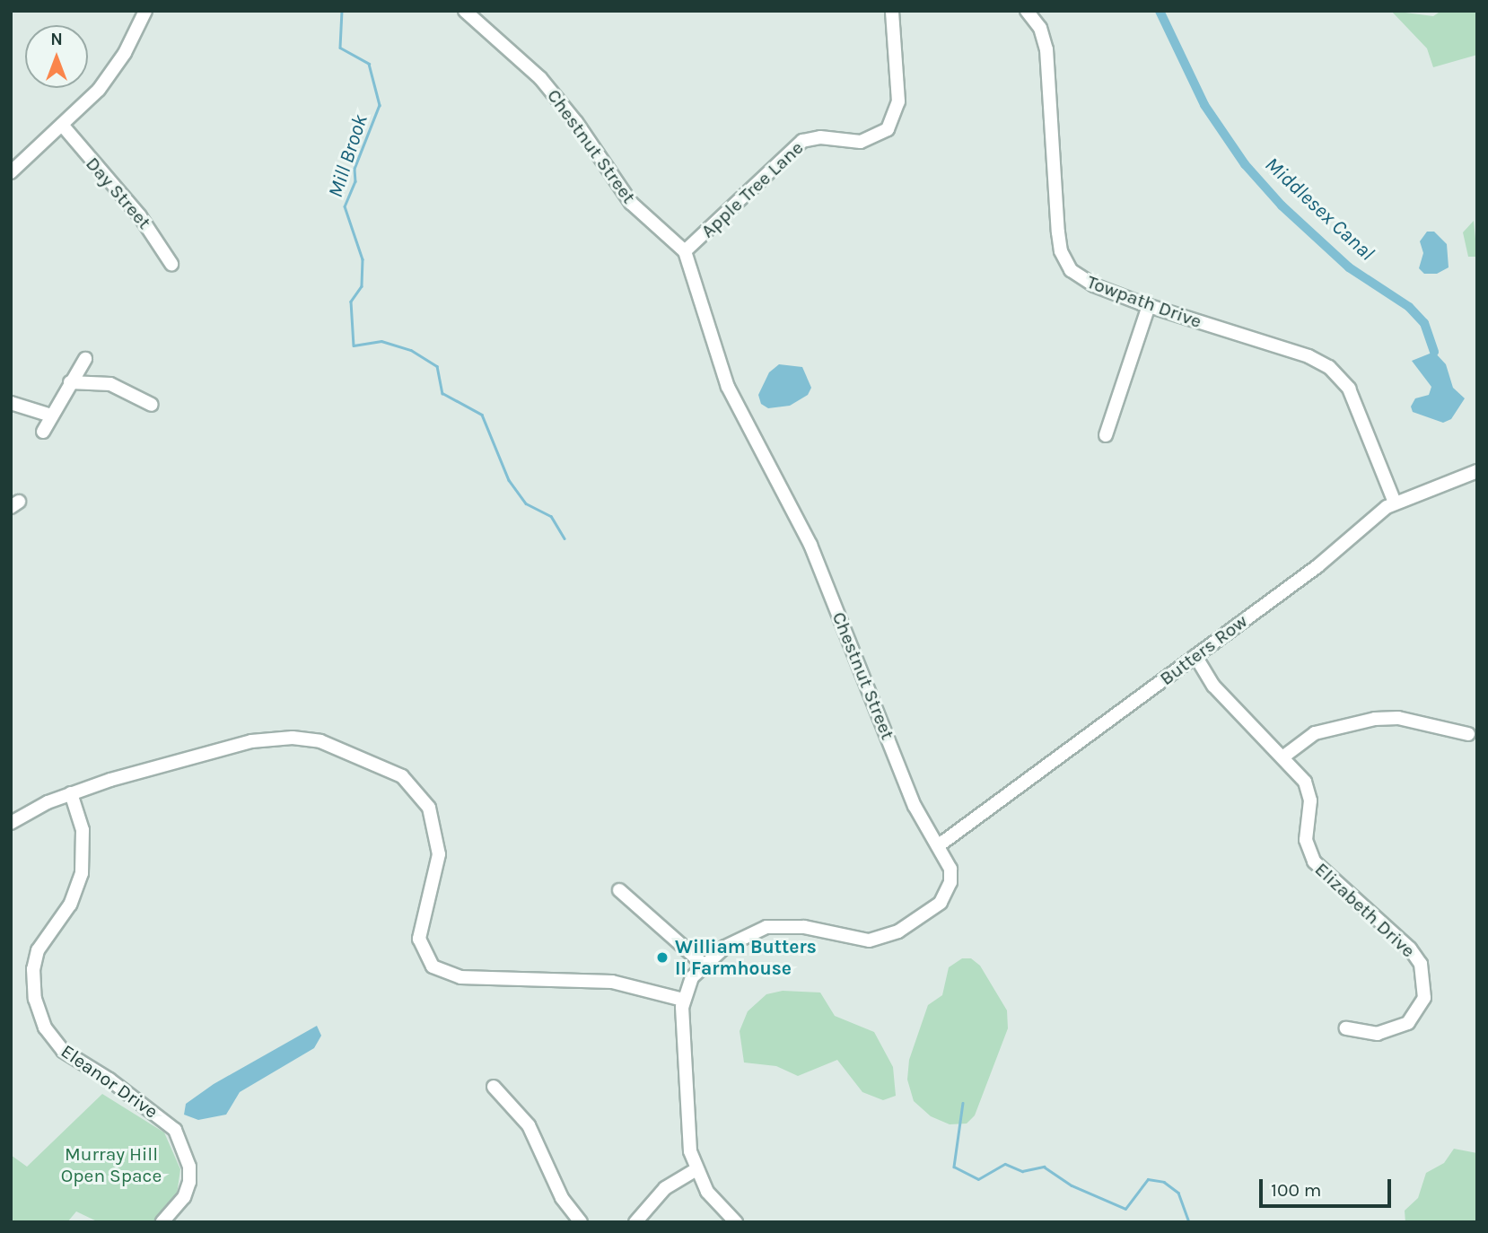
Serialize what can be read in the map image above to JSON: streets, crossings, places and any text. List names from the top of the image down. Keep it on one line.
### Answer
{"streets":{"street":["Chestnut Street","Apple Tree Lane","Day Street","Towpath Drive","Butters Row","Elizabeth Drive","Eleanor Drive"]},"crossings":[["Chestnut Street","Apple Tree Lane"],["Chestnut Street","Butters Row"],["Towpath Drive","Butters Row"],["Butters Row","Elizabeth Drive"]],"water":["Mill Brook","Middlesex Canal"],"parks":["Murray Hill Open Space"],"places":["William Butters II Farmhouse"],"scale_bar":"100 m","north":"top"}
